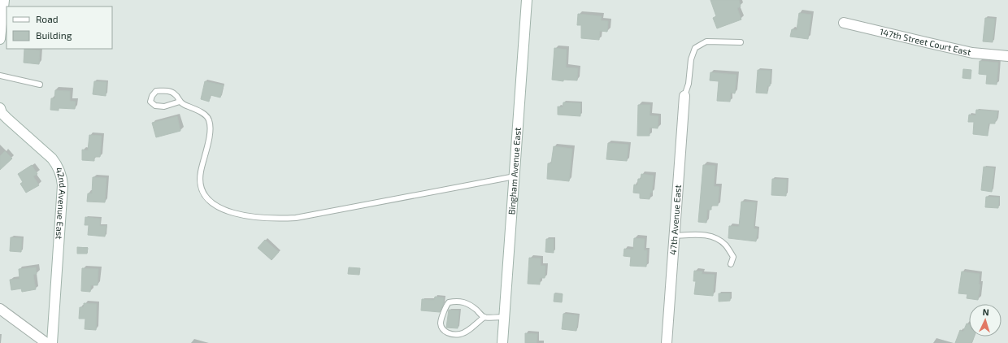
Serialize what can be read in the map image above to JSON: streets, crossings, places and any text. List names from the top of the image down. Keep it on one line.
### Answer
{"streets":{"street":["147th Street Court East","Bingham Avenue East","42nd Avenue East","47th Avenue East"]},"legend":["Road","Building"],"north":"top"}
